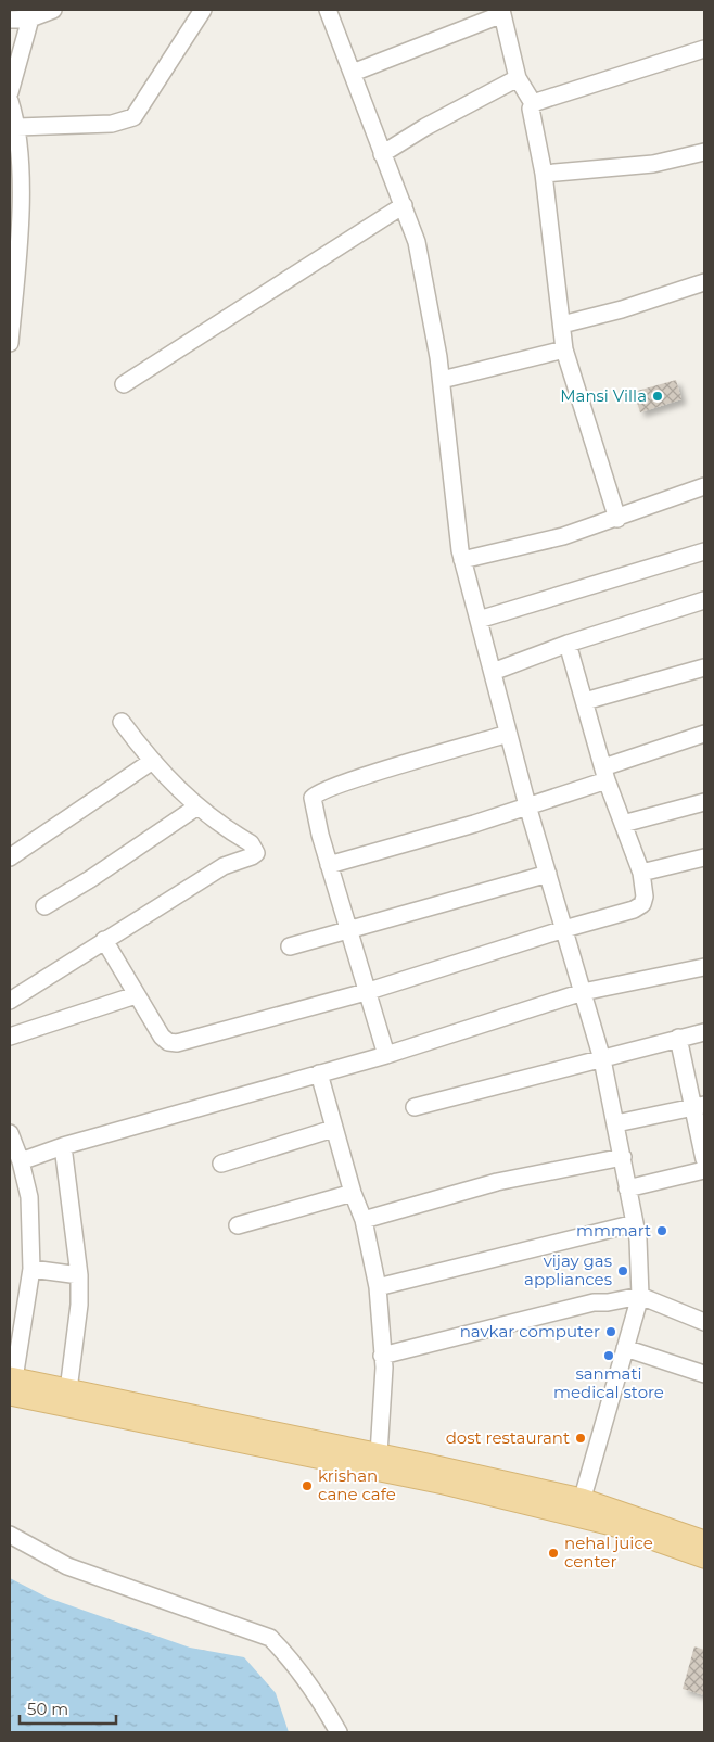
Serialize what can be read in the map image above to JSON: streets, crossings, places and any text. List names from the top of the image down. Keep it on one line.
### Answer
{"places":["Mansi Villa","mmmart","vijay gas appliances","navkar computer","sanmati medical store","dost restaurant","krishan cane cafe","nehal juice center"],"scale_bar":"50 m"}
